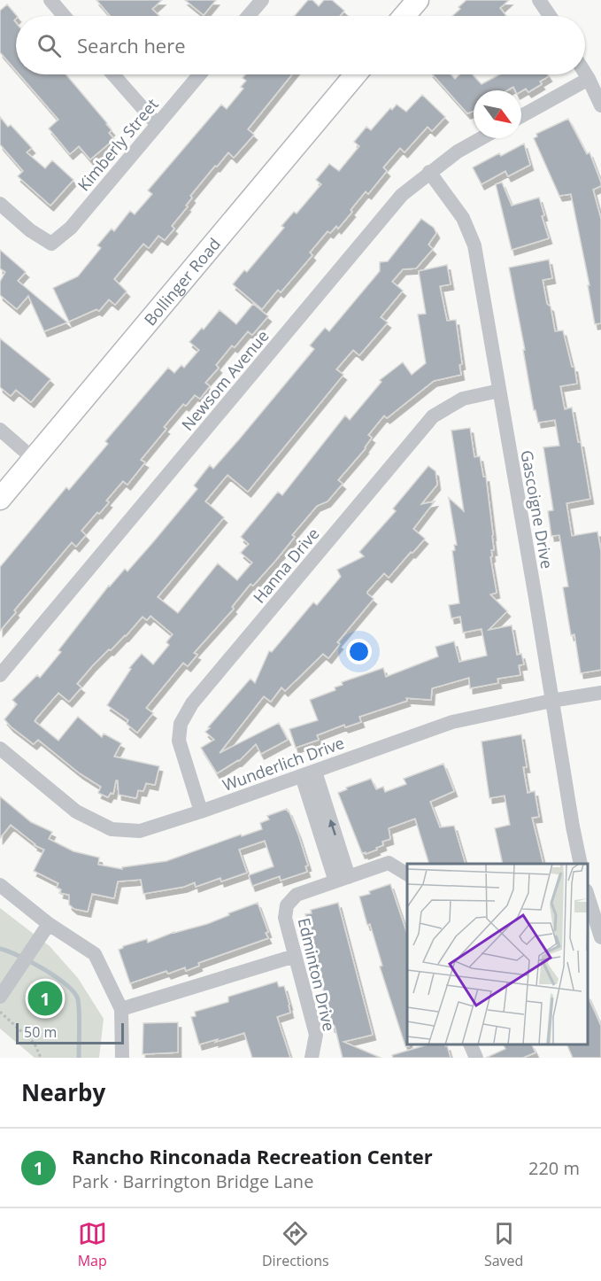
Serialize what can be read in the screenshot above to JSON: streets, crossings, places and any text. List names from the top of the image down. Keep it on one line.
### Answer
{"streets":{"main road":["Bollinger Road"],"street":["Kimberly Street","Newsom Avenue","Gascoigne Drive","Hanna Drive","Wunderlich Drive","Edminton Drive"]},"crossings":[["Newsom Avenue","Gascoigne Drive"],["Gascoigne Drive","Hanna Drive"],["Gascoigne Drive","Wunderlich Drive"],["Hanna Drive","Wunderlich Drive"]],"scale_bar":"50 m","north":"bottom right","page":{"search":"Search here","pins":"1","scale":"50 m","heading":"Nearby","list":[{"mark":"1","name":"Rancho Rinconada Recreation Center","note":"Park · Barrington Bridge Lane","value":"220 m"}],"nav":["Map","Directions","Saved"]}}
